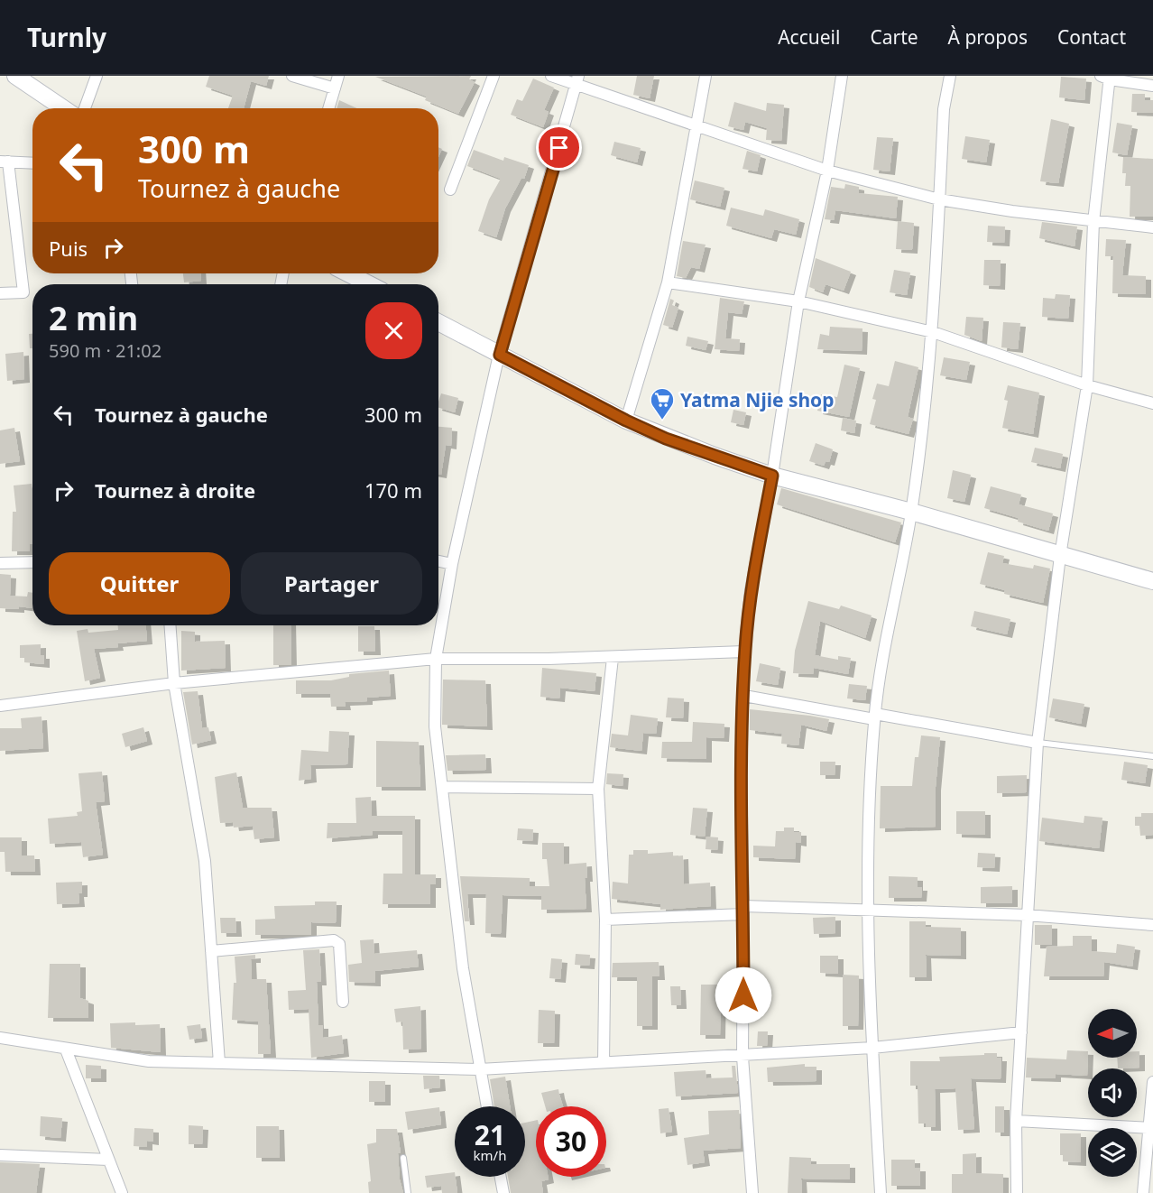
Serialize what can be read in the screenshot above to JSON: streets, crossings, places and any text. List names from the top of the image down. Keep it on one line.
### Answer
{"places":{"supermarket":["Yatma Njie shop"]},"north":"left","page":{"header":"Turnly","nav":["Accueil","Carte","À propos","Contact"],"turn":["300 m","Tournez à gauche"],"then":"Puis","heading":["2 min","590 m · 21:02"],"list":[{"name":"Tournez à gauche","value":"300 m"},{"name":"Tournez à droite","value":"170 m"}],"buttons":["Quitter","Partager"],"speed":"21 km/h","limit":"30"}}
